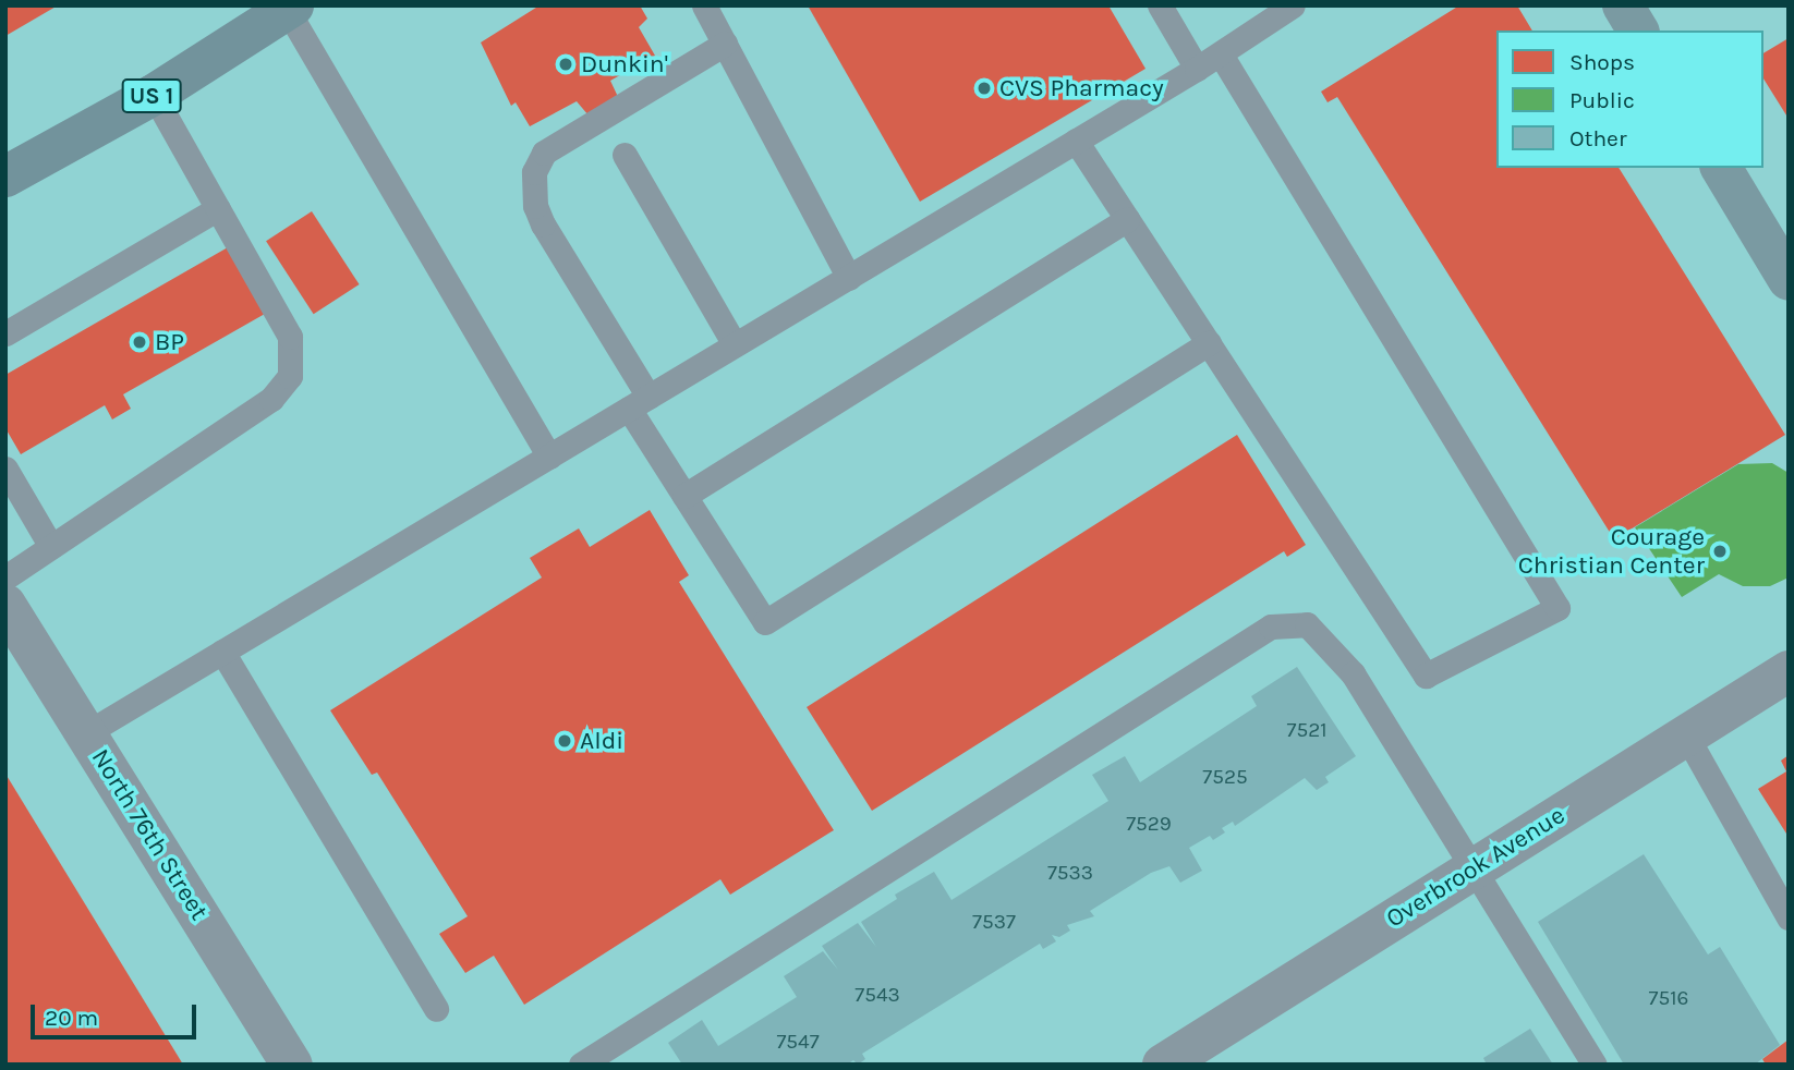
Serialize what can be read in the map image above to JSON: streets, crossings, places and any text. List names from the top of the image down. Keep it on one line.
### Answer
{"streets":{"highway":["US 1"],"street":["North 76th Street","Overbrook Avenue"]},"places":["Dunkin'","CVS Pharmacy","BP","Courage Christian Center","Aldi"],"house_numbers":["7521","7525","7529","7533","7537","7543","7516","7547"],"legend":["Shops","Public","Other"],"scale_bar":"20 m"}
